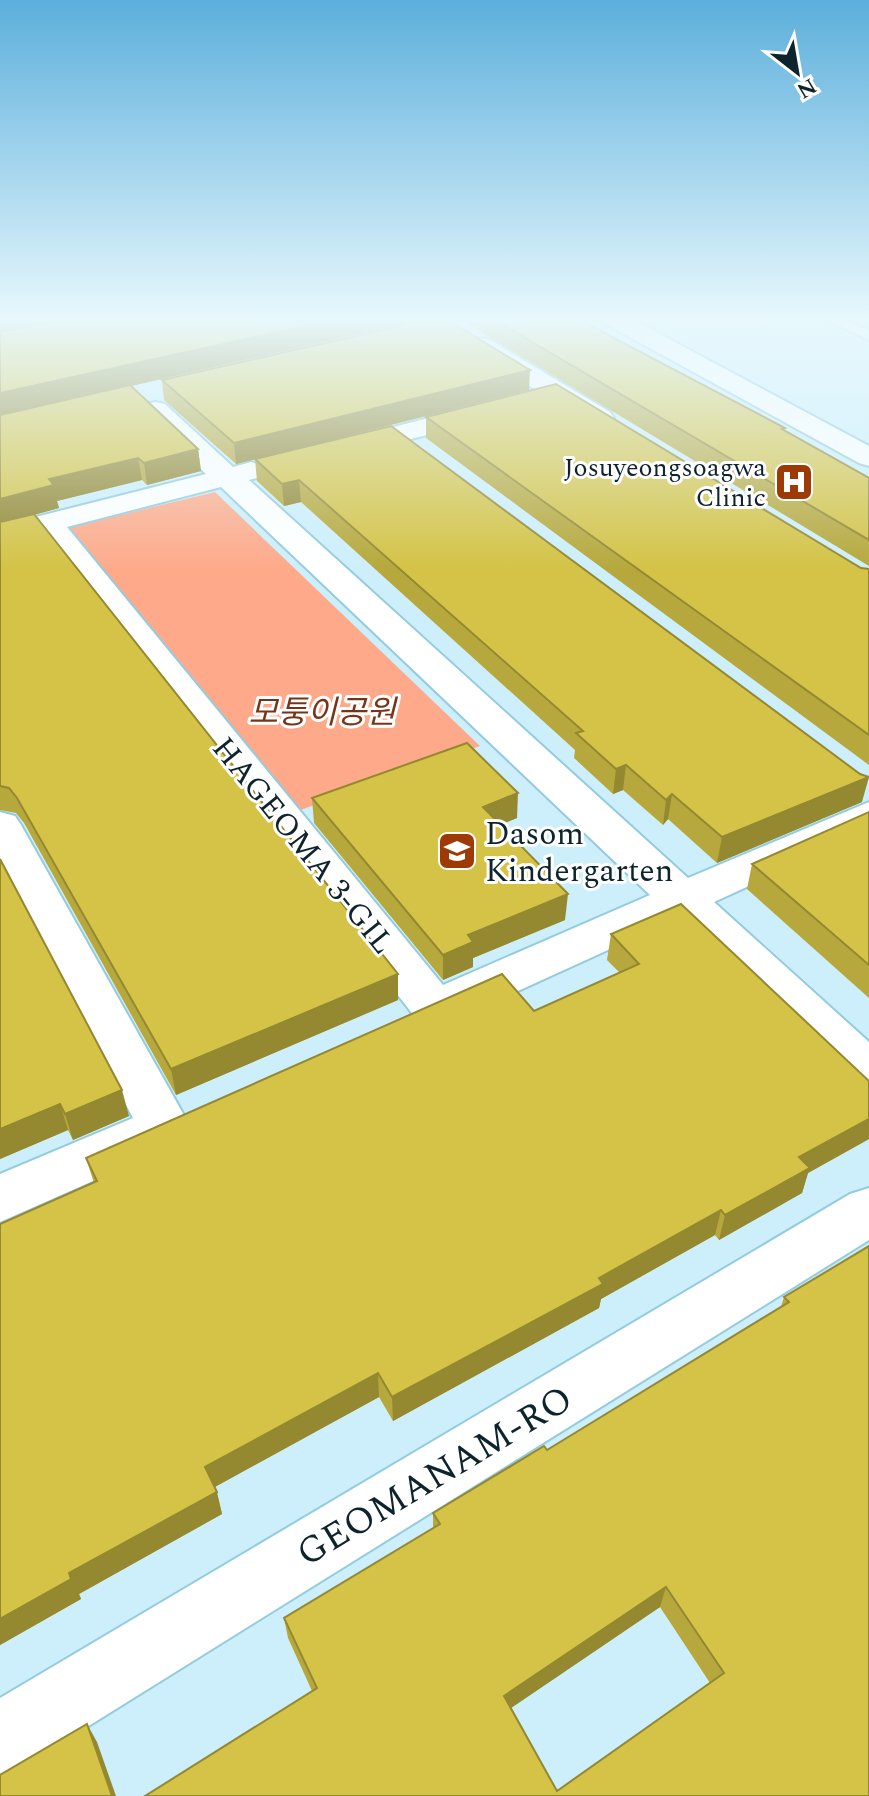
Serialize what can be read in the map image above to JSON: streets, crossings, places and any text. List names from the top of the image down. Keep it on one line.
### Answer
{"streets":{"street":["HAGEOMA 3-GIL","GEOMANAM-RO"]},"parks":["모퉁이공원"],"places":{"hospital":["Josuyeongsoagwa Clinic"],"school or university":["Dasom Kindergarten"]},"north":"bottom right"}
